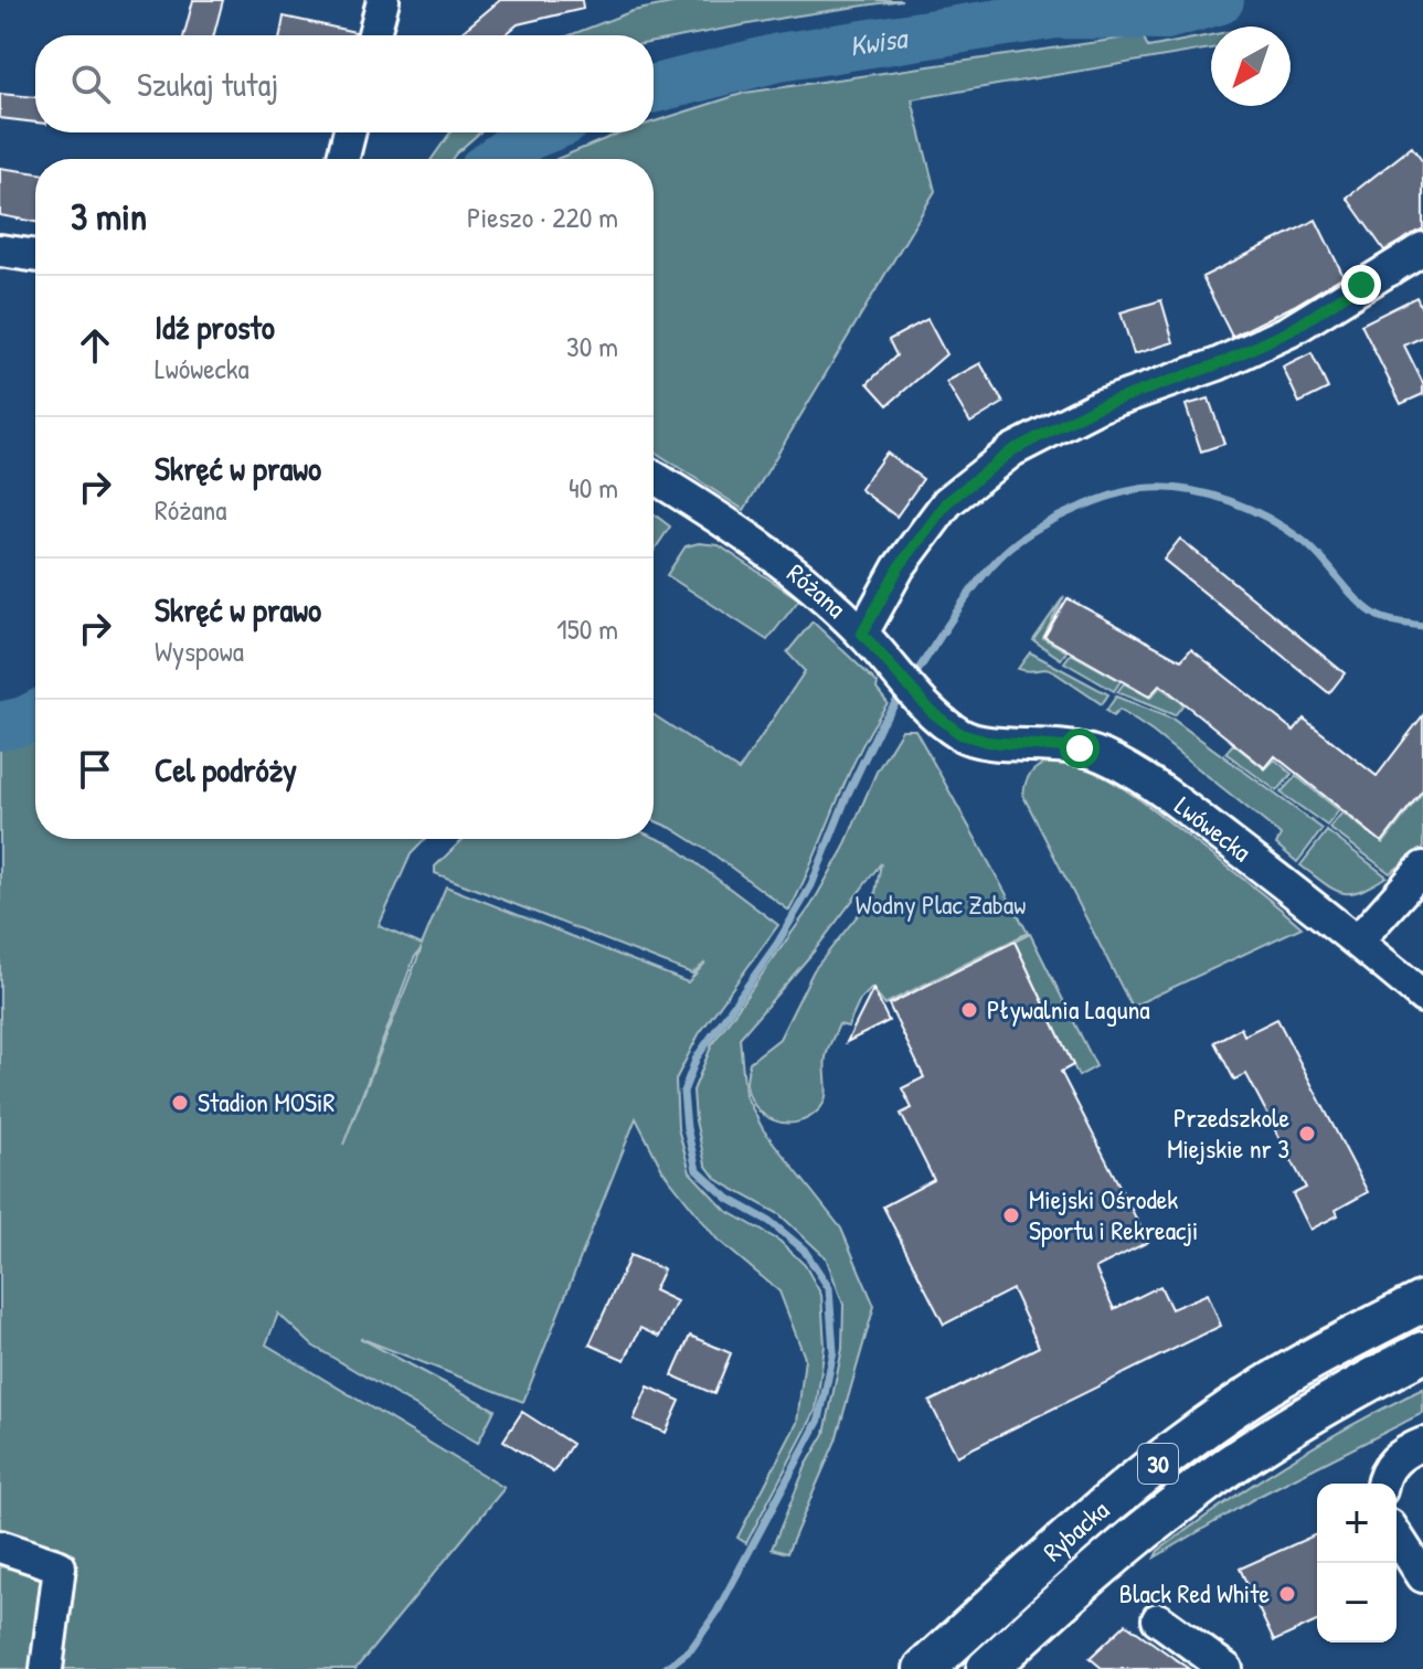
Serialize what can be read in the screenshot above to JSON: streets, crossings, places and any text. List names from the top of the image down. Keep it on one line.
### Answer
{"streets":{"main road":["30","Rybacka"],"street":["Różana","Lwówecka"]},"crossings":[["Różana","Lwówecka"]],"water":["Kwisa"],"parks":["Wodny Plac Zabaw"],"places":["Pływalnia Laguna","Stadion MOSiR","Przedszkole Miejskie nr 3","Miejski Ośrodek Sportu i Rekreacji","Black Red White"],"north":"bottom left","page":{"search":"Szukaj tutaj","heading":["3 min","Pieszo · 220 m"],"list":[["Idź prosto","Lwówecka","30 m"],["Skręć w prawo","Różana","40 m"],["Skręć w prawo","Wyspowa","150 m"],"Cel podróży"],"map_buttons":["+","−"]}}
